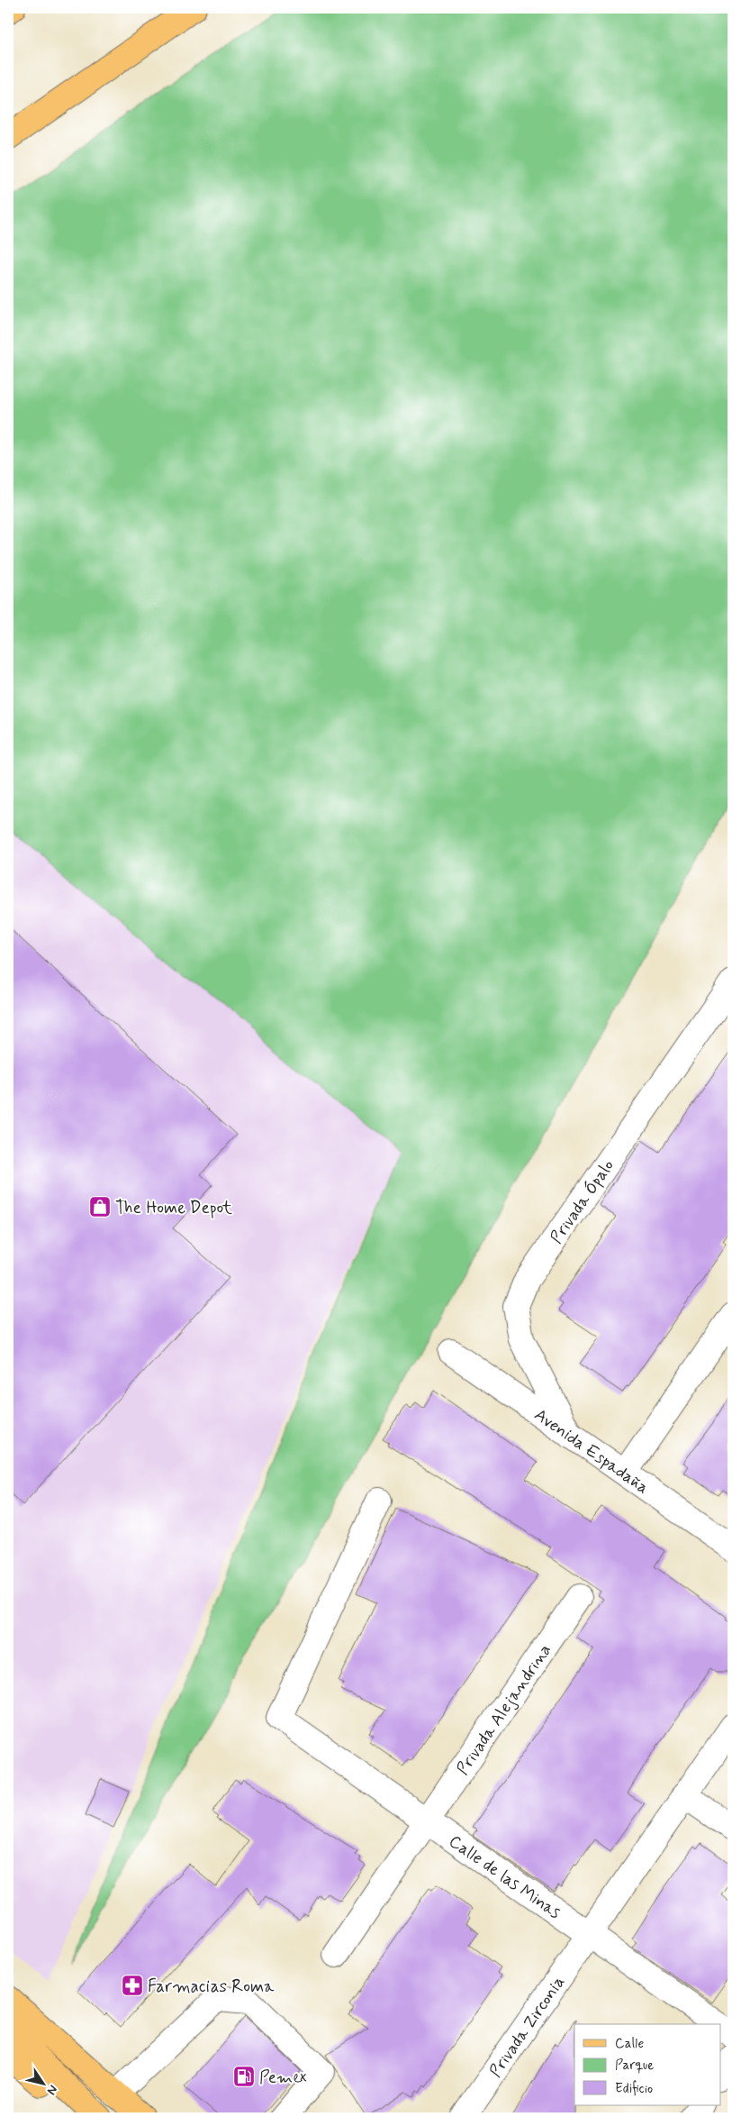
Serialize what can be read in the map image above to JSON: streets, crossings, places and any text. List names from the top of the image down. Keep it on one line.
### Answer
{"streets":{"street":["Privada Ópalo","Avenida Espadaña","Privada Alejandrina","Calle de las Minas","Privada Zirconia"]},"crossings":[["Privada Ópalo","Avenida Espadaña"],["Privada Alejandrina","Calle de las Minas"],["Calle de las Minas","Privada Zirconia"]],"places":{"shop":["The Home Depot"],"pharmacy":["Farmacias Roma"],"fuel station":["Pemex"]},"legend":["Calle","Parque","Edificio"],"north":"bottom right"}
